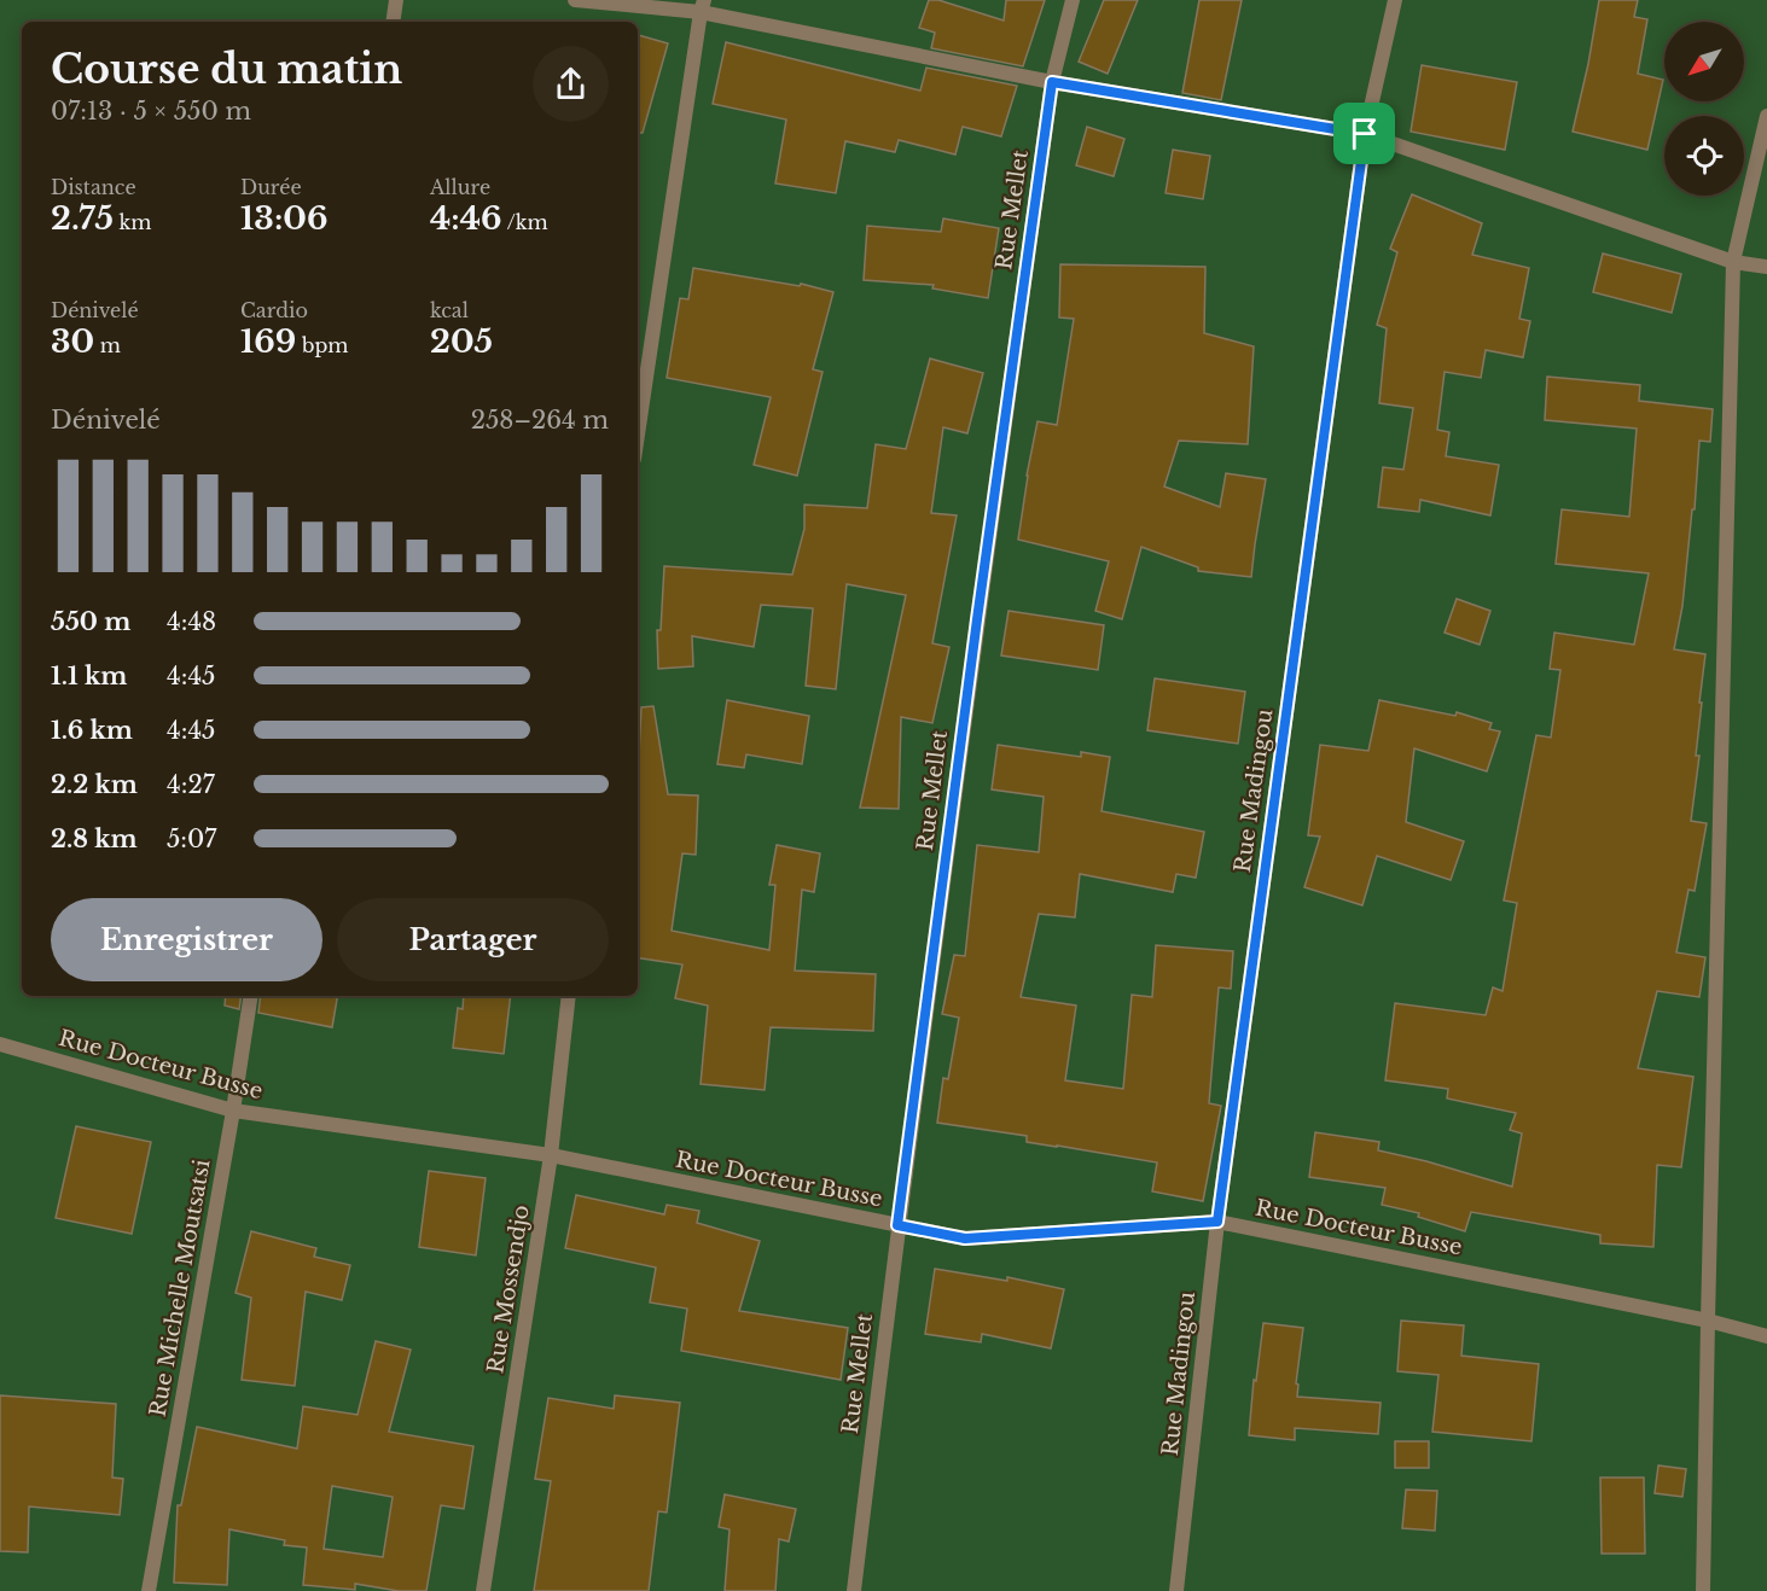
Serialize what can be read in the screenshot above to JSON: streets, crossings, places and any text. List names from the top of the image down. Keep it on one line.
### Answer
{"streets":{"street":["Rue Mellet","Rue Madingou","Rue Docteur Busse","Rue Michelle Moutsatsi","Rue Mossendjo"]},"crossings":[["Rue Mellet","Rue Docteur Busse"],["Rue Madingou","Rue Docteur Busse"],["Rue Docteur Busse","Rue Michelle Moutsatsi"],["Rue Docteur Busse","Rue Mossendjo"]],"north":"bottom left","page":{"heading":["Course du matin","07:13 · 5 × 550 m"],"stats":[["Distance","2.75 km"],["Durée","13:06"],["Allure","4:46 /km"],["Dénivelé","30 m"],["Cardio","169 bpm"],["kcal","205"]],"chart":["Dénivelé","258–264 m"],"list":[{"name":"550 m","note":"4:48"},{"name":"1.1 km","note":"4:45"},{"name":"1.6 km","note":"4:45"},{"name":"2.2 km","note":"4:27"},{"name":"2.8 km","note":"5:07"}],"buttons":["Enregistrer","Partager"]}}
